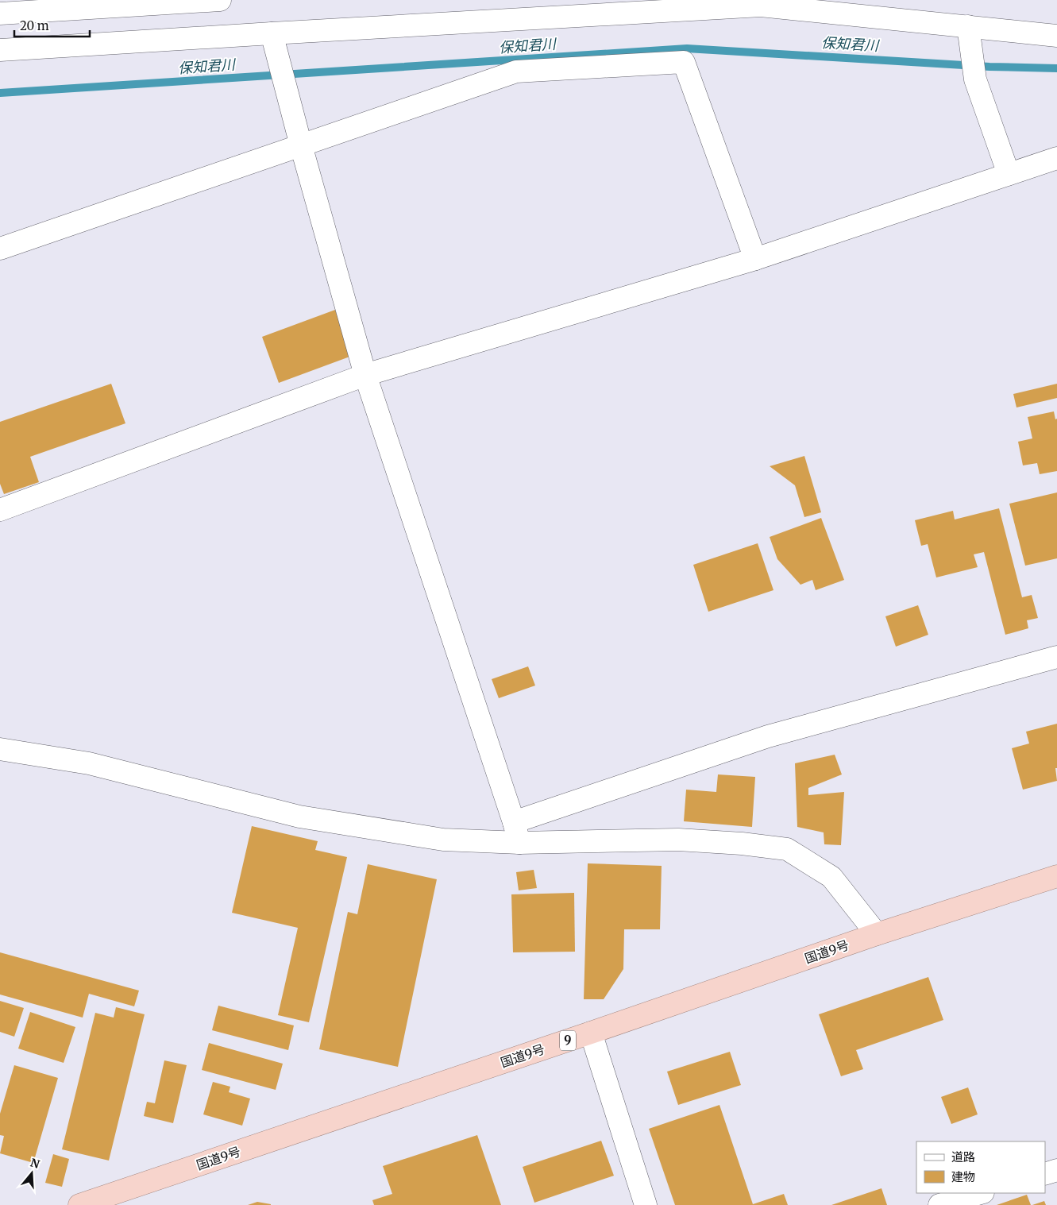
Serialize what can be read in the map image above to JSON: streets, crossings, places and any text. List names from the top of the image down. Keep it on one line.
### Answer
{"streets":{"highway":["国道9号","9"]},"water":["保知君川"],"legend":["道路","建物"],"scale_bar":"20 m","north":"top"}
